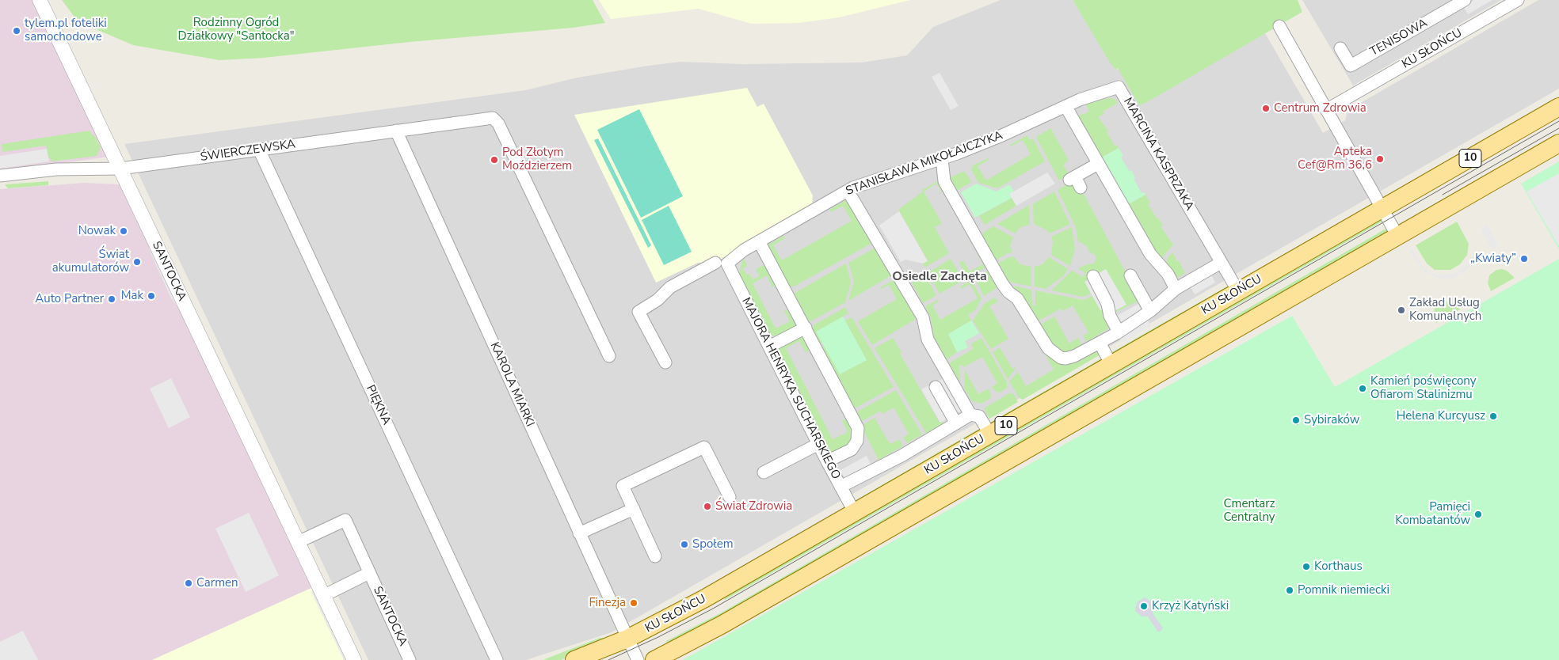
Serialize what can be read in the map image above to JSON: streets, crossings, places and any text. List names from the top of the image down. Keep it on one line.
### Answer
{"streets":{"main road":["KU SŁOŃCU","10"],"street":["TENISOWA","ŚWIERCZEWSKA","MARCINA KASPRZAKA","STANISŁAWA MIKOŁAJCZYKA","SANTOCKA","KAROLA MIARKI","MAJORA HENRYKA SUCHARSKIEGO","PIĘKNA"]},"crossings":[["KU SŁOŃCU","MARCINA KASPRZAKA"],["KU SŁOŃCU","KAROLA MIARKI"],["KU SŁOŃCU","MAJORA HENRYKA SUCHARSKIEGO"],["ŚWIERCZEWSKA","SANTOCKA"],["ŚWIERCZEWSKA","KAROLA MIARKI"],["ŚWIERCZEWSKA","PIĘKNA"],["MARCINA KASPRZAKA","STANISŁAWA MIKOŁAJCZYKA"],["STANISŁAWA MIKOŁAJCZYKA","MAJORA HENRYKA SUCHARSKIEGO"]],"districts":["Osiedle Zachęta"],"parks":["Rodzinny Ogród Działkowy \"Santocka\"","Cmentarz Centralny"],"places":["tylem.pl foteliki samochodowe","Centrum Zdrowia","Apteka Cef@Rm 36,6","Pod Złotym Moździerzem","Nowak","„Kwiaty”","Świat akumulatorów","Mak","Auto Partner","Zakład Usług Komunalnych","Kamień poświęcony Ofiarom Stalinizmu","Helena Kurcyusz","Sybiraków","Świat Zdrowia","Pamięci Kombatantów","Społem","Korthaus","Carmen","Pomnik niemiecki","Finezja","Krzyż Katyński"]}
